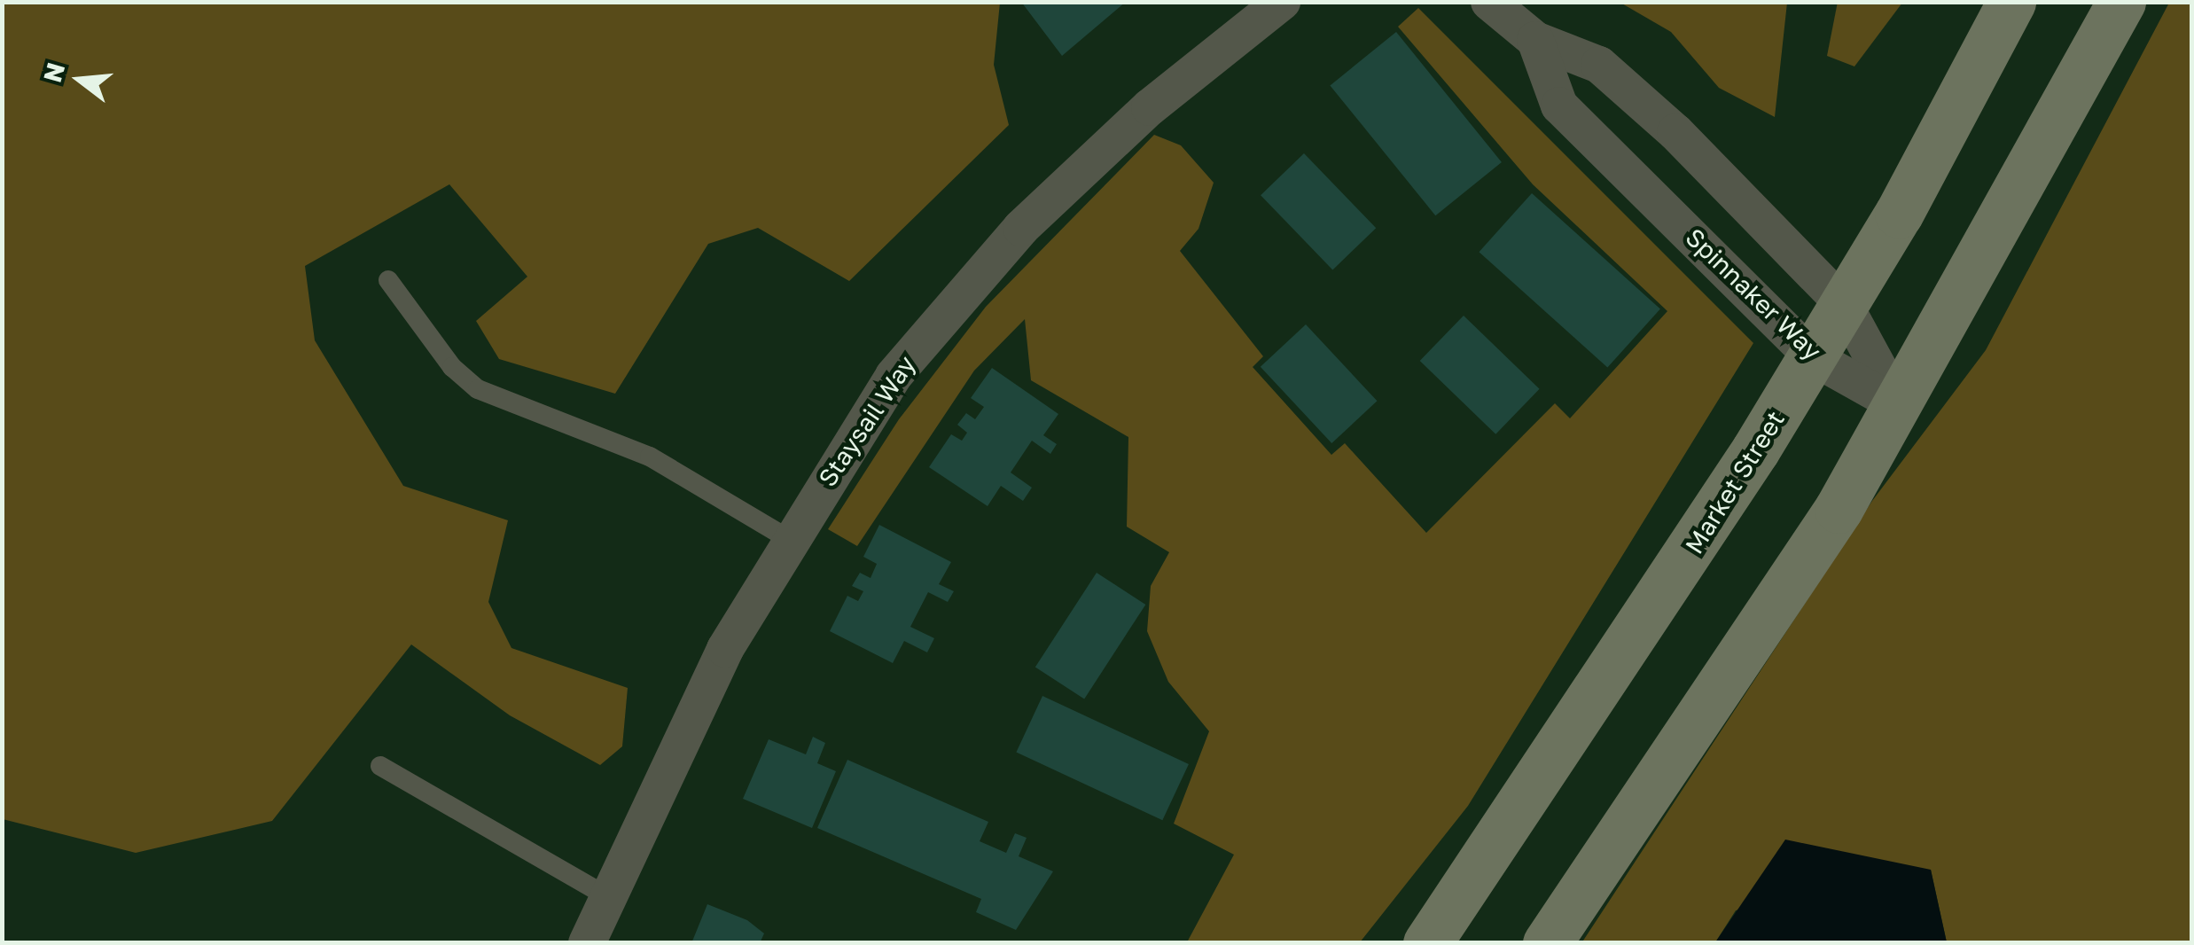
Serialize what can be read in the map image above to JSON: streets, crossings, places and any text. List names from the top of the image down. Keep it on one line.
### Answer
{"streets":{"main road":["Market Street"],"street":["Spinnaker Way","Staysail Way"]},"crossings":[["Spinnaker Way","Market Street"]],"north":"left"}
